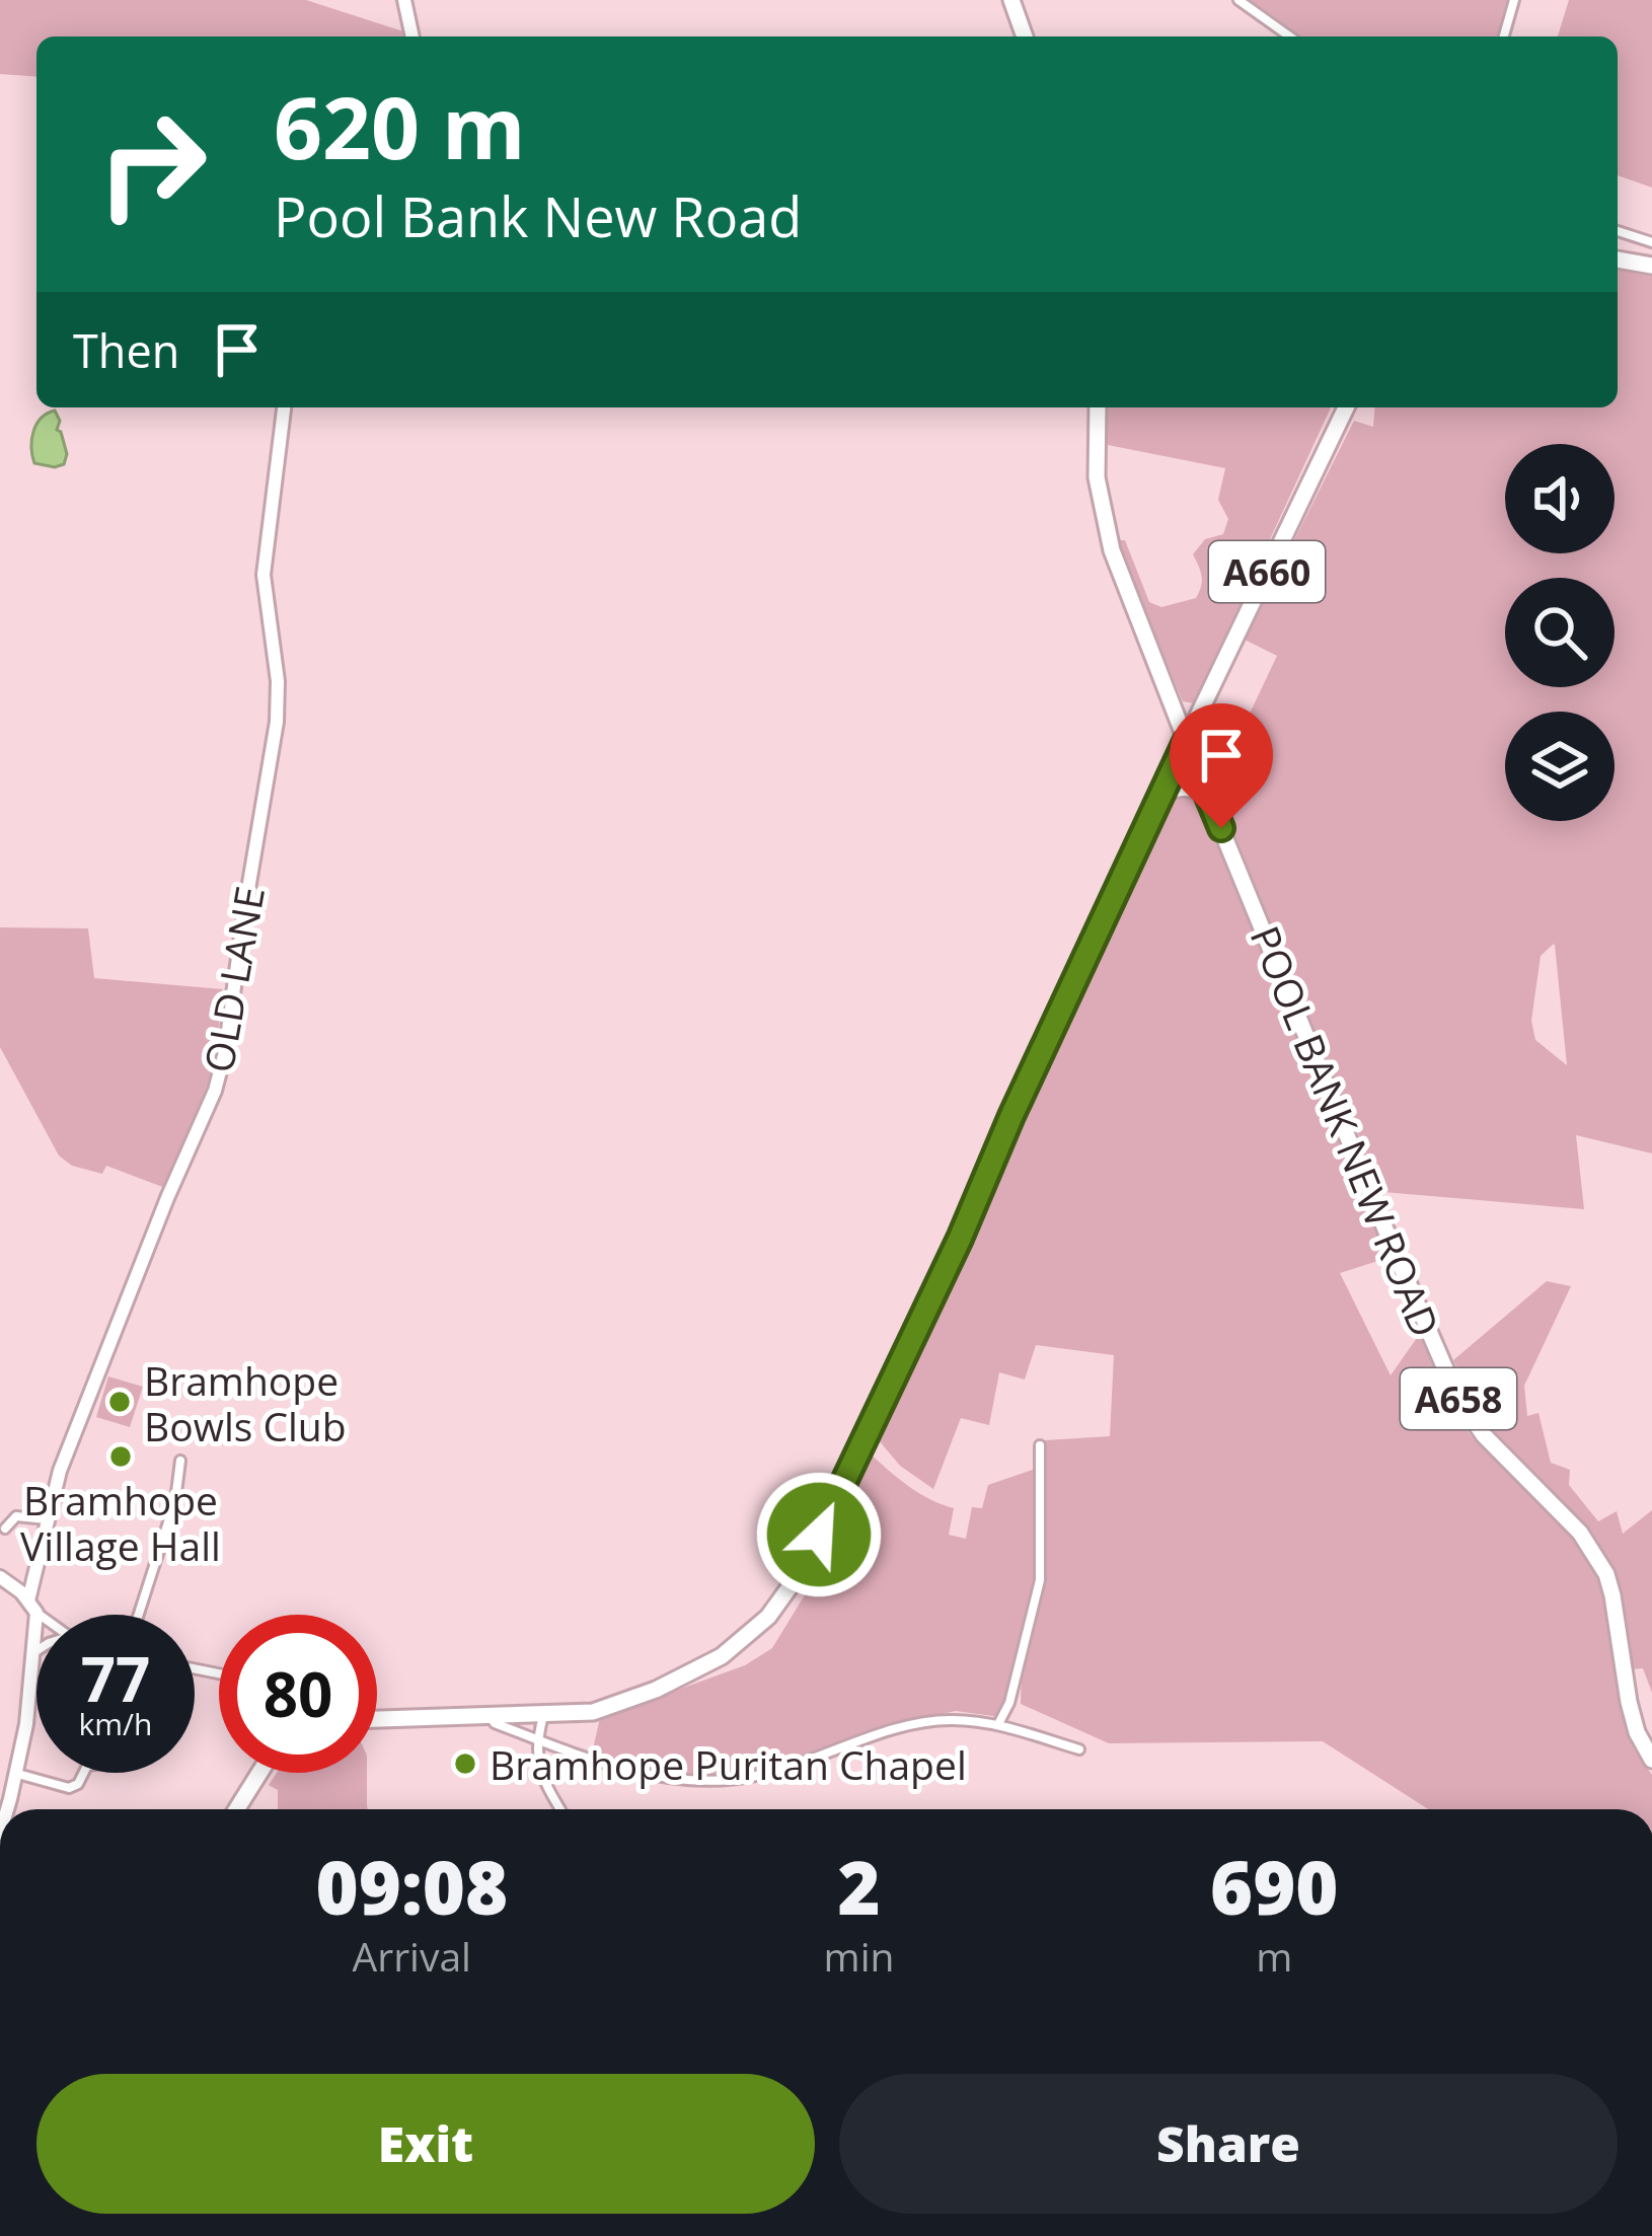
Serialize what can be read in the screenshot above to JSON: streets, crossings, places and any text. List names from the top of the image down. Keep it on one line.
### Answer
{"streets":{"highway":["A660","POOL BANK NEW ROAD","A658"],"street":["OLD LANE"]},"crossings":[["A660","POOL BANK NEW ROAD"],["A660","A658"],["POOL BANK NEW ROAD","A658"]],"places":["Bramhope Bowls Club","Bramhope Village Hall","Bramhope Puritan Chapel"],"page":{"turn":["620 m","Pool Bank New Road"],"then":"Then","speed":"77 km/h","limit":"80","eta":["09:08","Arrival","2","min","690","m"],"buttons":["Exit","Share"]}}
